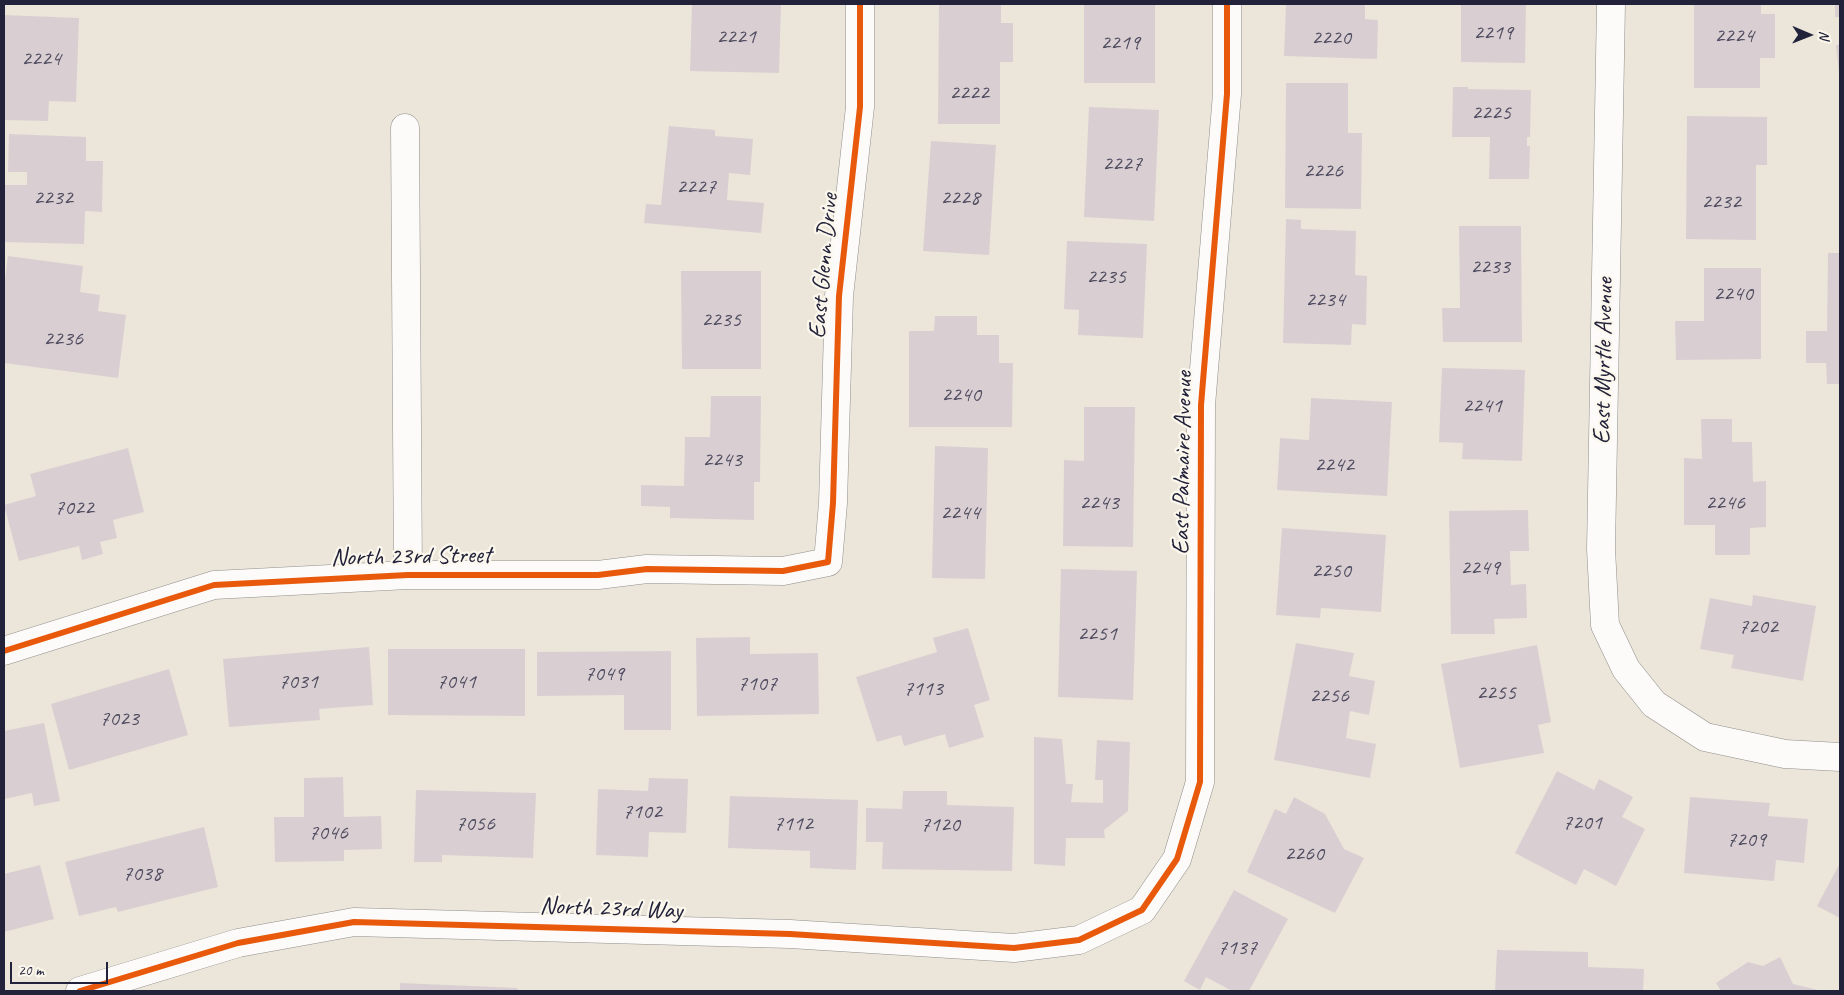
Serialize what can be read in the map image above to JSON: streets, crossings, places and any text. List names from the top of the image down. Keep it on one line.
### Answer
{"streets":{"street":["East Glenn Drive","East Myrtle Avenue","East Palmaire Avenue","North 23rd Street","North 23rd Way"]},"crossings":[["East Glenn Drive","North 23rd Street"],["East Palmaire Avenue","North 23rd Way"]],"house_numbers":["2219","2224","2221","2220","2219","2224","2222","2225","2227","2226","2227","2232","2228","2232","2233","2235","2240","2234","2235","2236","2240","2241","2243","2242","2243","2246","7022","2244","2249","2250","7202","2251","7049","7031","7041","7107","7113","2255","2256","7023","7102","7201","7056","7112","7120","7046","7209","2260","7038","7137"],"scale_bar":"20 m","north":"right"}
